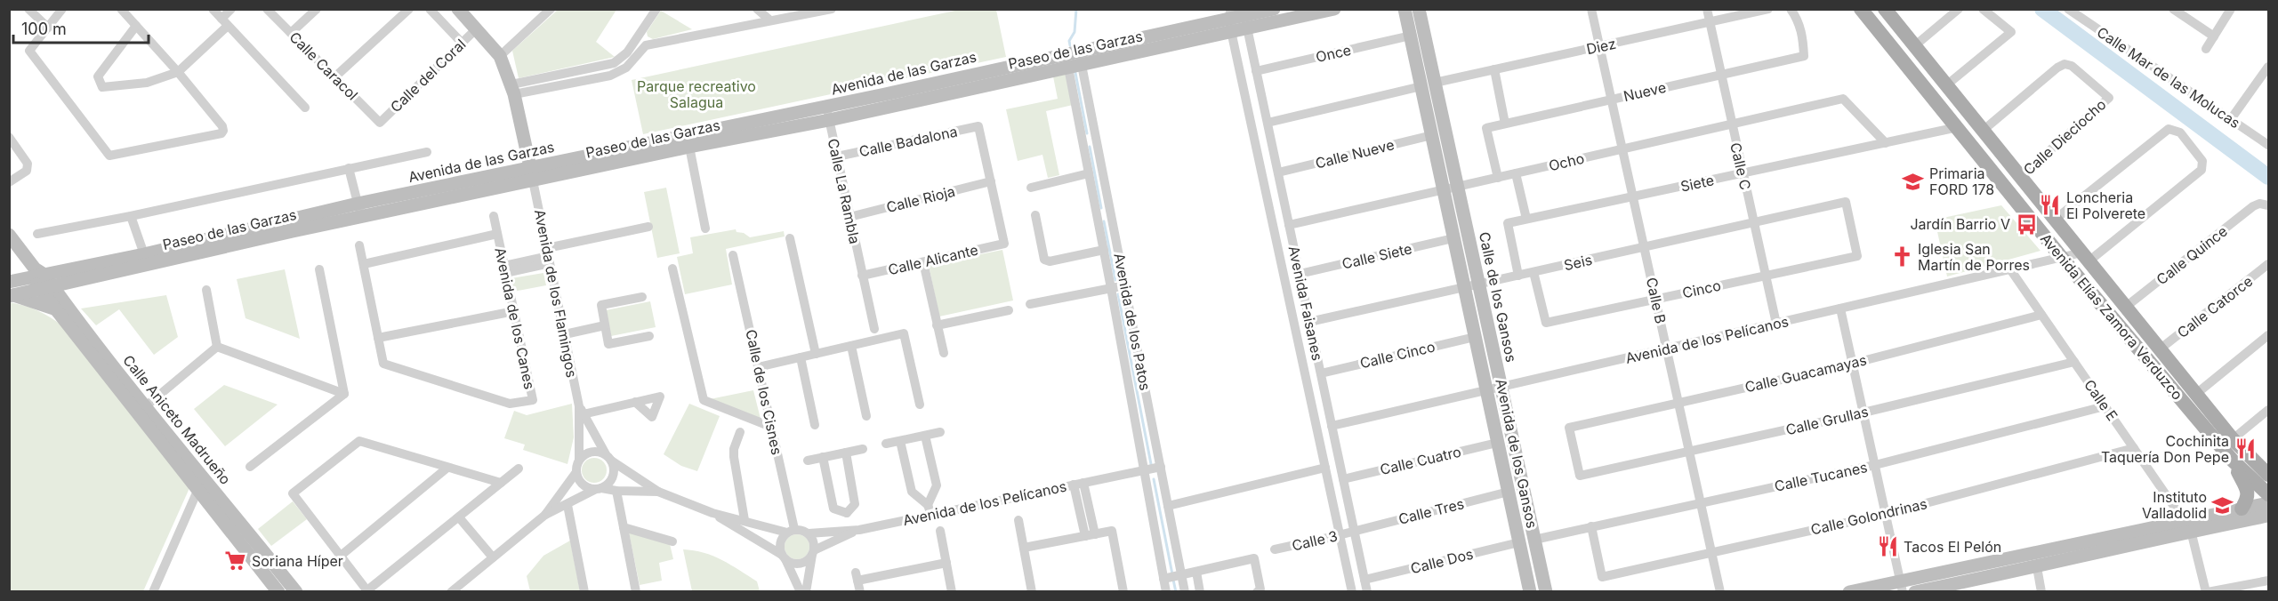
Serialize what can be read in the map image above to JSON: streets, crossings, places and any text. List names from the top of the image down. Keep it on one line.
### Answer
{"streets":{"main road":["Paseo de las Garzas","Avenida de las Garzas","Calle de los Gansos","Avenida Elías Zamora Verduzco","Calle Aniceto Madrueño","Avenida de los Gansos"],"street":["Diez","Once","Calle Caracol","Calle del Coral","Calle Mar de las Molucas","Nueve","Calle Dieciocho","Calle Badalona","Calle Nueve","Ocho","Calle C","Siete","Calle La Rambla","Calle Rioja","Calle Quince","Calle Siete","Calle Alicante","Seis","Cinco","Avenida de los Flamingos","Calle B","Avenida Faisanes","Calle Catorce","Avenida de los Canes","Avenida de los Patos","Avenida de los Pelícanos","Calle Cinco","Calle Guacamayas","Calle de los Cisnes","Calle E","Calle Grullas","Calle Cuatro","Calle Tucanes","Calle Tres","Calle Golondrinas","Calle 3","Calle Dos"]},"crossings":[["Diez","Calle C"],["Diez","Calle de los Gansos"],["Diez","Calle B"],["Paseo de las Garzas","Avenida de las Garzas"],["Paseo de las Garzas","Calle La Rambla"],["Paseo de las Garzas","Avenida de los Flamingos"],["Paseo de las Garzas","Avenida Faisanes"],["Paseo de las Garzas","Avenida de los Patos"],["Paseo de las Garzas","Calle Aniceto Madrueño"],["Once","Avenida Faisanes"],["Once","Avenida de los Gansos"],["Calle Caracol","Calle del Coral"],["Avenida de las Garzas","Calle La Rambla"],["Avenida de las Garzas","Avenida de los Flamingos"],["Avenida de las Garzas","Avenida Faisanes"],["Avenida de las Garzas","Avenida de los Patos"],["Avenida de las Garzas","Calle Aniceto Madrueño"],["Nueve","Ocho"],["Nueve","Calle C"],["Nueve","Calle B"],["Calle Dieciocho","Avenida Elías Zamora Verduzco"],["Calle Badalona","Calle La Rambla"],["Calle Badalona","Calle Rioja"],["Calle Badalona","Calle Alicante"],["Calle Nueve","Avenida Faisanes"],["Calle Nueve","Avenida de los Gansos"],["Ocho","Calle C"],["Ocho","Siete"],["Ocho","Calle de los Gansos"],["Ocho","Calle B"],["Ocho","Avenida Faisanes"],["Ocho","Avenida de los Gansos"],["Calle C","Siete"],["Calle C","Seis"],["Calle C","Cinco"],["Calle C","Avenida de los Pelícanos"],["Siete","Seis"],["Siete","Calle B"],["Siete","Avenida Elías Zamora Verduzco"],["Calle La Rambla","Calle Rioja"],["Calle La Rambla","Calle Alicante"],["Calle Rioja","Calle Alicante"],["Calle Quince","Avenida Elías Zamora Verduzco"],["Calle Siete","Avenida Faisanes"],["Calle Siete","Avenida de los Gansos"],["Seis","Cinco"],["Seis","Calle de los Gansos"],["Seis","Calle B"],["Seis","Avenida Faisanes"],["Seis","Avenida de los Gansos"],["Cinco","Calle B"],["Calle de los Gansos","Avenida de los Pelícanos"],["Calle de los Gansos","Calle Tucanes"],["Calle B","Avenida de los Pelícanos"],["Calle B","Calle Guacamayas"],["Calle B","Calle Grullas"],["Calle B","Calle Tucanes"],["Calle B","Calle Golondrinas"],["Avenida Faisanes","Avenida de los Pelícanos"],["Avenida Faisanes","Calle Cinco"],["Avenida Faisanes","Calle Cuatro"],["Avenida Faisanes","Calle Tres"],["Avenida Faisanes","Calle 3"],["Avenida Faisanes","Calle Dos"],["Calle Catorce","Avenida Elías Zamora Verduzco"],["Avenida Elías Zamora Verduzco","Avenida de los Pelícanos"],["Avenida de los Patos","Avenida de los Pelícanos"],["Avenida de los Pelícanos","Calle de los Cisnes"],["Avenida de los Pelícanos","Calle E"],["Avenida de los Pelícanos","Avenida de los Gansos"],["Calle Cinco","Avenida de los Gansos"],["Calle Guacamayas","Calle E"],["Calle Guacamayas","Calle Grullas"],["Calle E","Calle Grullas"],["Calle E","Calle Tucanes"],["Calle E","Calle Golondrinas"],["Avenida de los Gansos","Calle Cuatro"],["Avenida de los Gansos","Calle Tres"],["Avenida de los Gansos","Calle Dos"],["Calle Tucanes","Calle Golondrinas"],["Calle Tres","Calle 3"]],"parks":["Parque recreativo Salagua"],"places":{"school or university":["Primaria FORD 178","Instituto Valladolid"],"restaurant":["Loncheria El Polverete","Cochinita Taquería Don Pepe","Tacos El Pelón"],"bus stop":["Jardín Barrio V"],"church":["Iglesia San Martín de Porres"],"supermarket":["Soriana Híper"]},"scale_bar":"100 m"}
